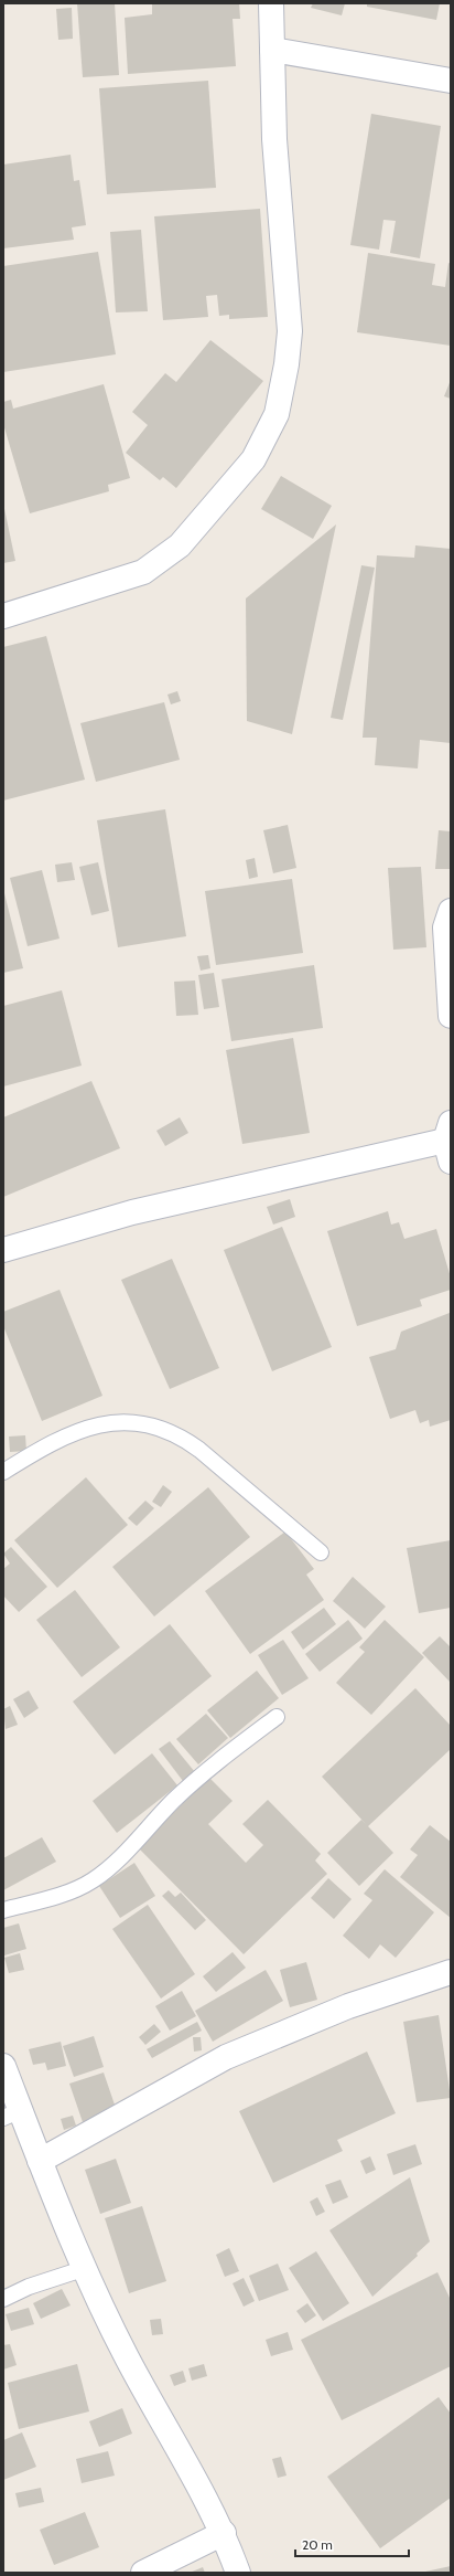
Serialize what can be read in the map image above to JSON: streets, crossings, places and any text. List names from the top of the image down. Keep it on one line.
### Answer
{"scale_bar":"20 m"}
